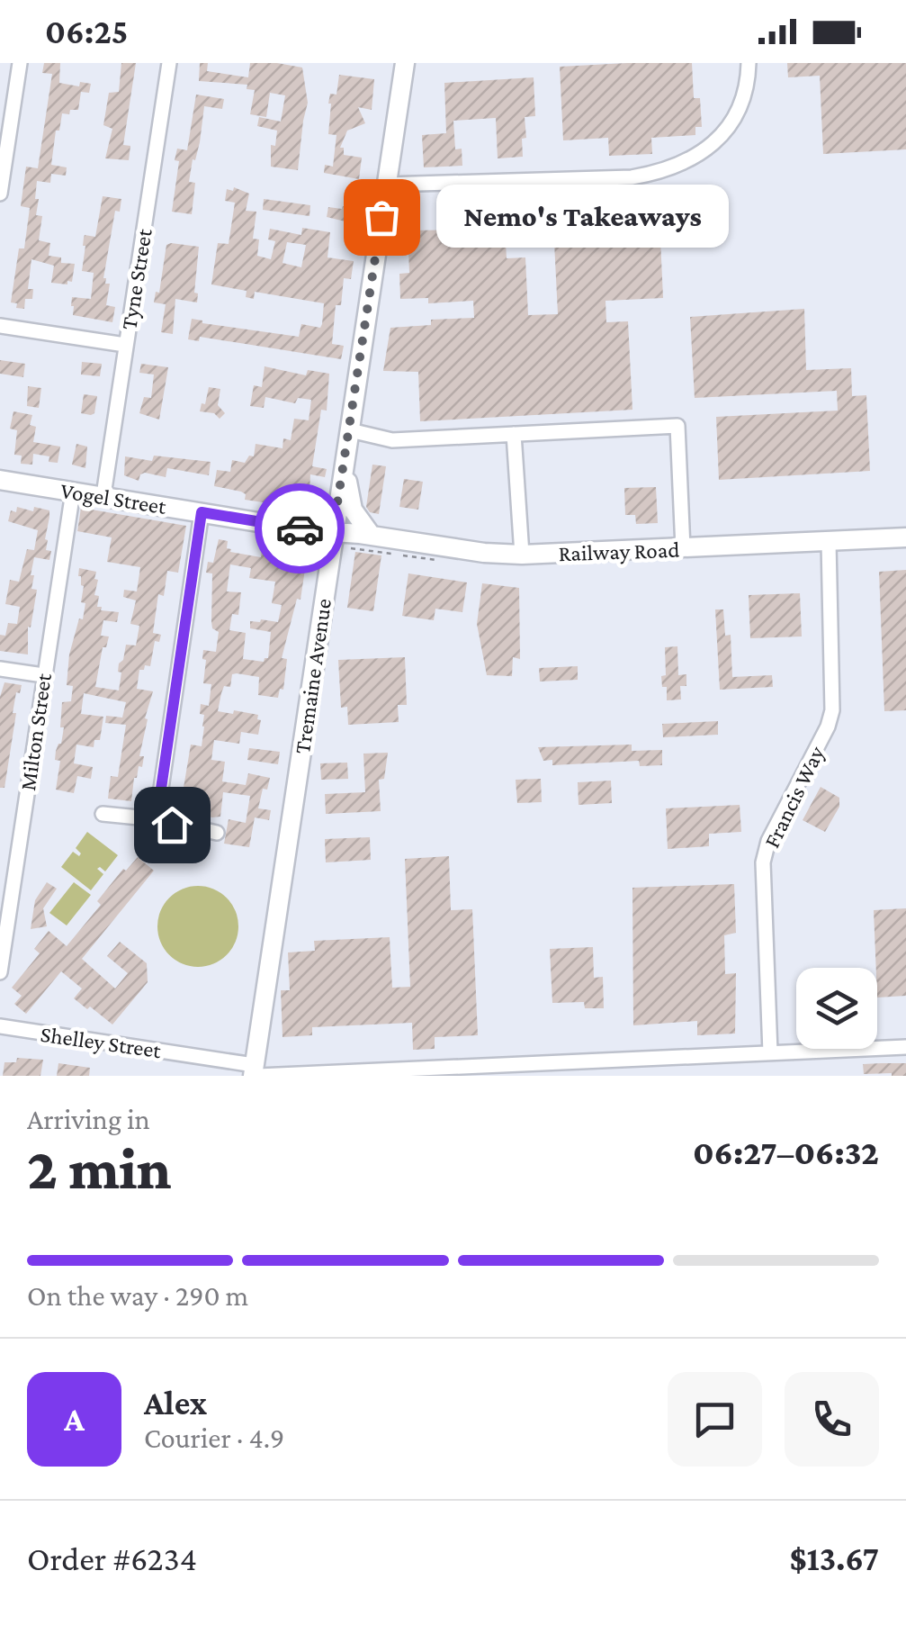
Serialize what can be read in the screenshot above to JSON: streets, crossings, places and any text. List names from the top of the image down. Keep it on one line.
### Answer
{"streets":{"main road":["Vogel Street","Railway Road","Tremaine Avenue"],"street":["Tyne Street","Milton Street","Francis Way","Shelley Street"]},"crossings":[["Tyne Street","Vogel Street"],["Vogel Street","Railway Road"],["Vogel Street","Tremaine Avenue"],["Vogel Street","Milton Street"],["Railway Road","Tremaine Avenue"],["Railway Road","Francis Way"],["Tremaine Avenue","Shelley Street"],["Francis Way","Shelley Street"]],"places":["Nemo's Takeaways"],"page":{"status":"06:25","bubble":"Nemo's Takeaways","heading":["2 min","Arriving in","06:27–06:32"],"panel":["Alex","Courier · 4.9","Order #6234","$13.67"],"bar":"On the way · 290 m","round":"A"}}
